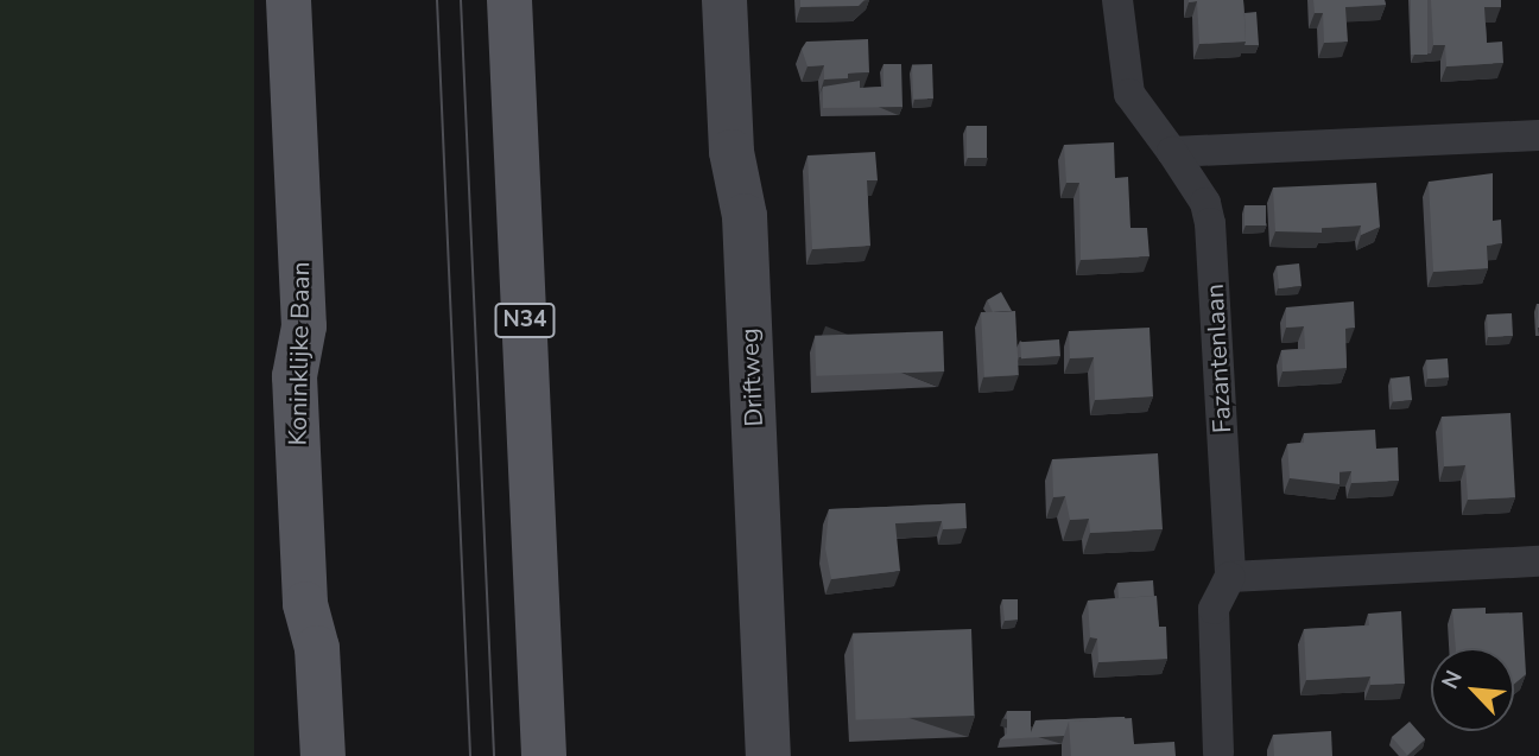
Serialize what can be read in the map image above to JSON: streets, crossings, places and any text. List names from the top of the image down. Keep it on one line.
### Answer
{"streets":{"main road":["N34","Koninklijke Baan"],"street":["Fazantenlaan","Driftweg"]},"north":"top left"}
